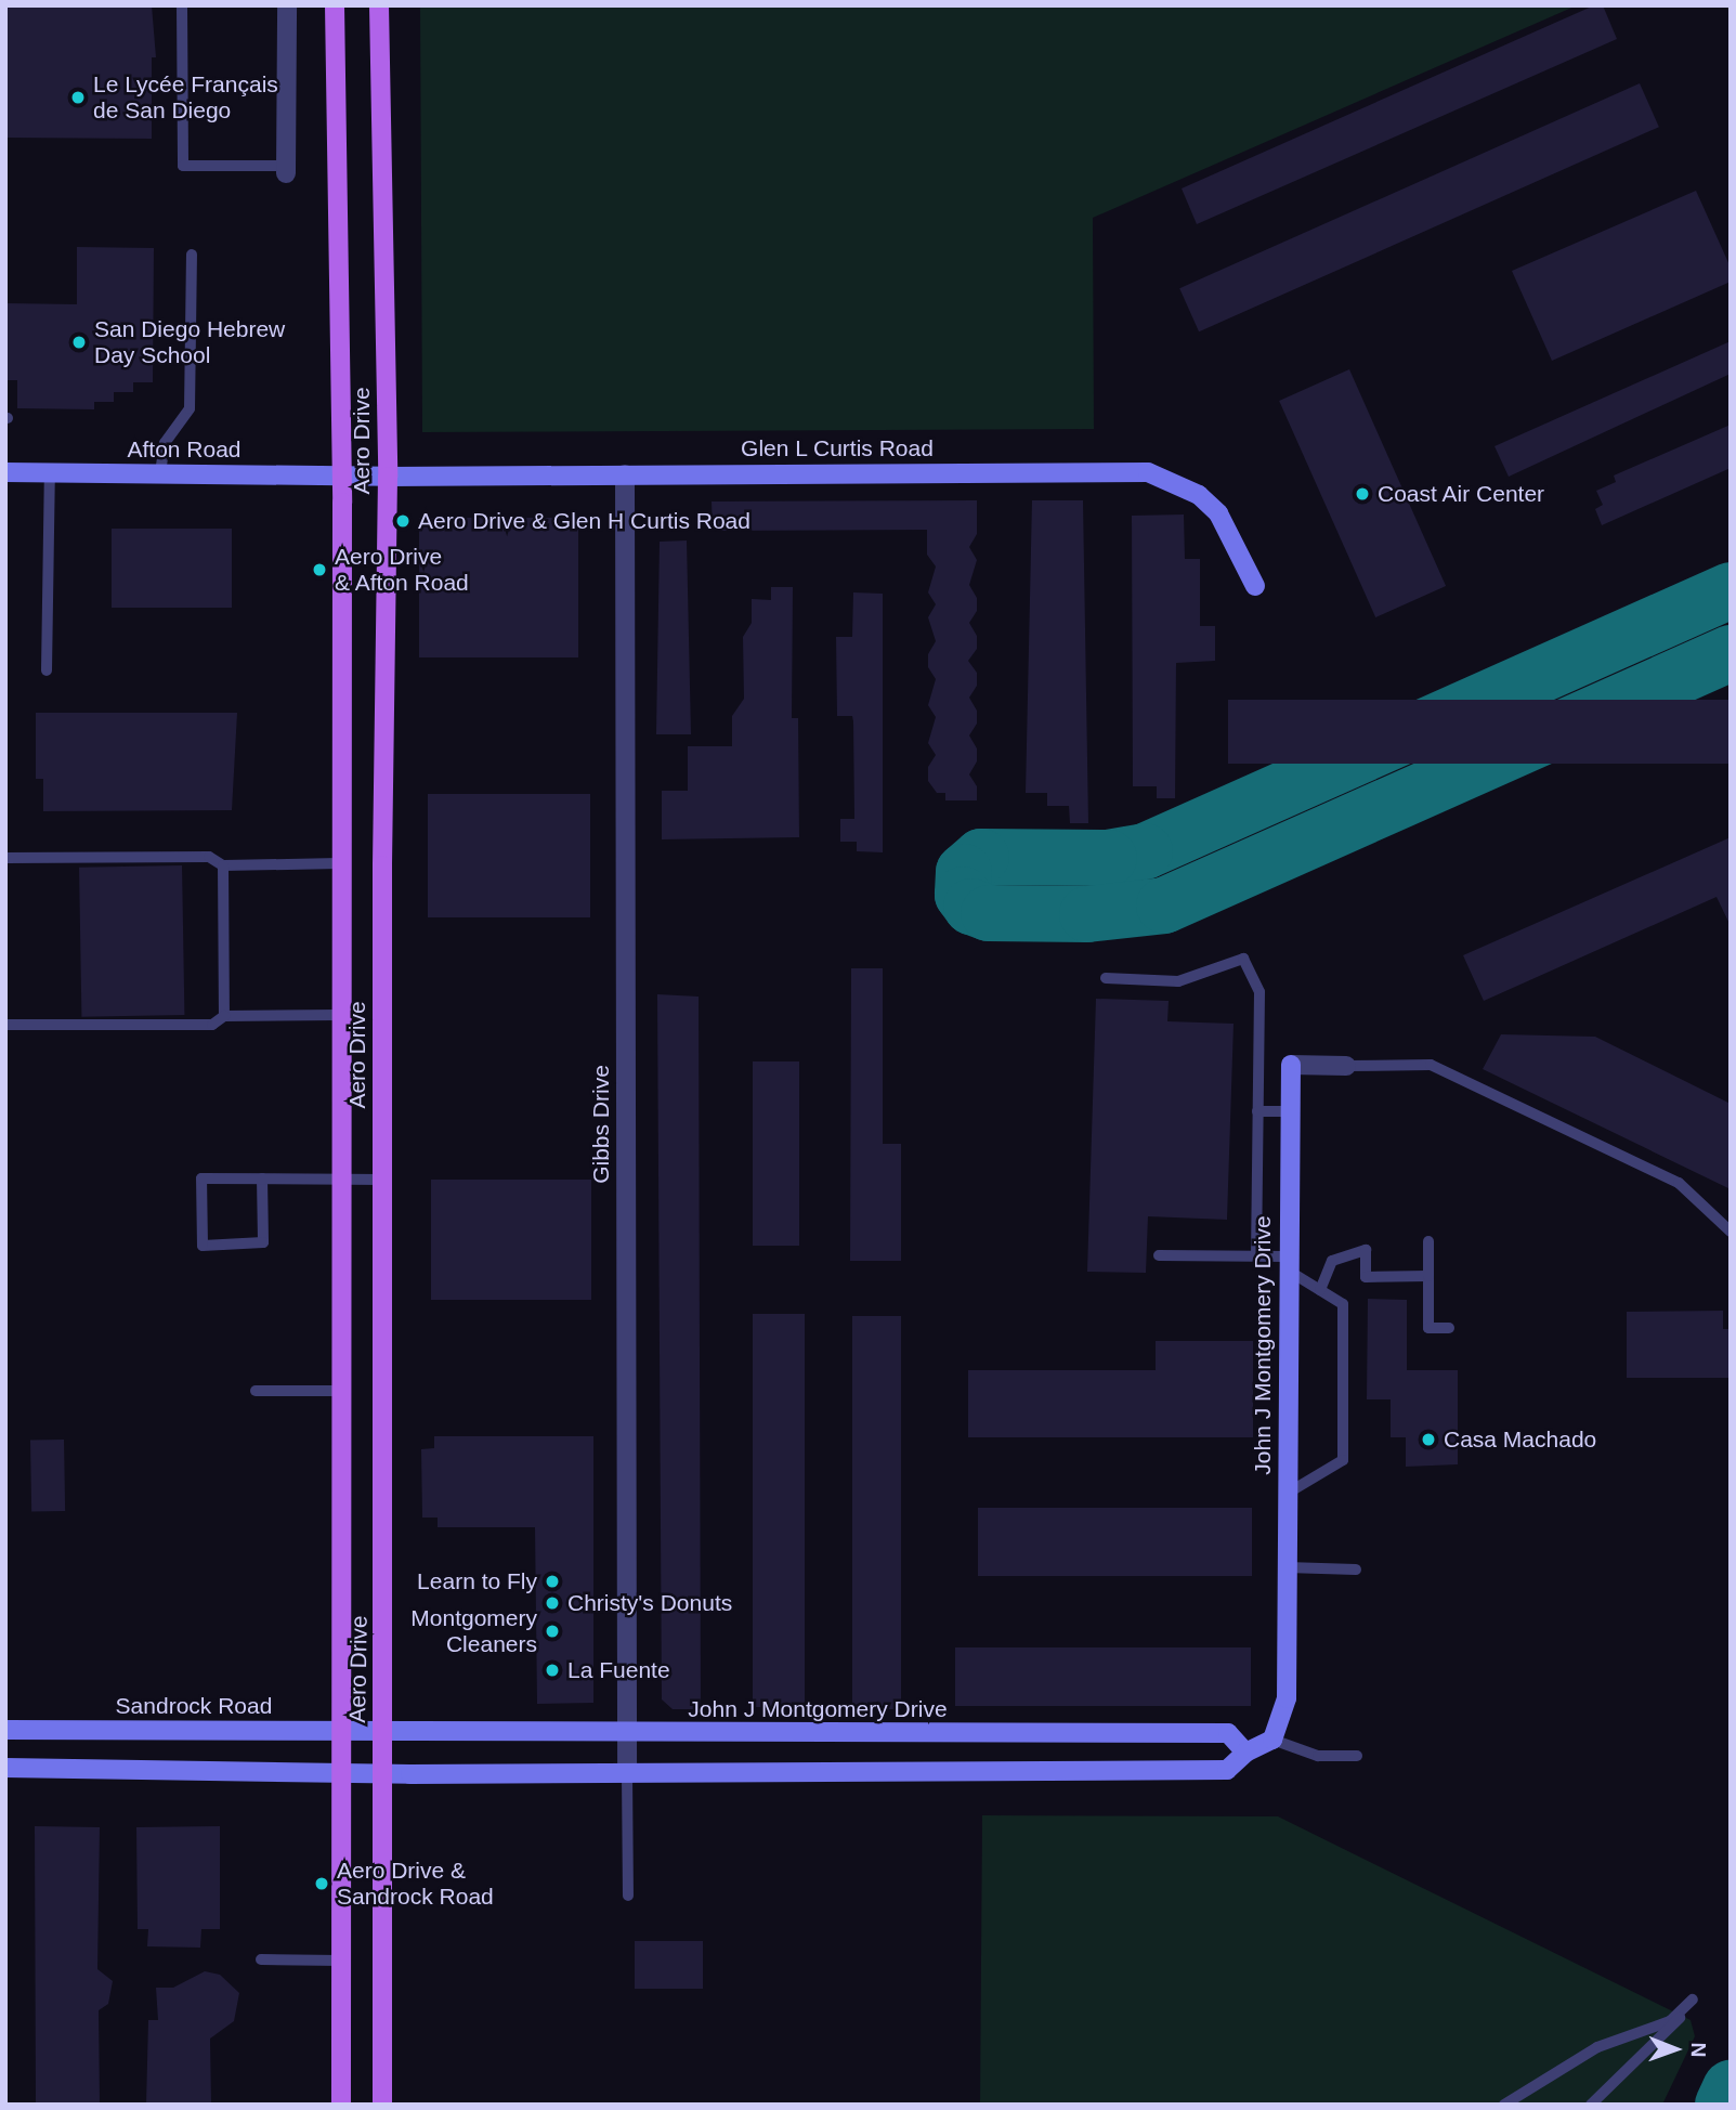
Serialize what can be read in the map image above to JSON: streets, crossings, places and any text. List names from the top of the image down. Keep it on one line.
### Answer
{"streets":{"main road":["Aero Drive"],"street":["Glen L Curtis Road","Afton Road","Gibbs Drive","John J Montgomery Drive","Sandrock Road"]},"crossings":[["Aero Drive","Glen L Curtis Road"],["Aero Drive","Afton Road"],["Aero Drive","John J Montgomery Drive"],["Aero Drive","Sandrock Road"],["Glen L Curtis Road","Afton Road"],["Glen L Curtis Road","Gibbs Drive"],["Gibbs Drive","John J Montgomery Drive"],["John J Montgomery Drive","Sandrock Road"]],"places":["Le Lycée Français de San Diego","San Diego Hebrew Day School","Coast Air Center","Aero Drive & Glen H Curtis Road","Aero Drive & Afton Road","Casa Machado","Learn to Fly","Christy's Donuts","Montgomery Cleaners","La Fuente","Aero Drive & Sandrock Road"],"north":"right"}
